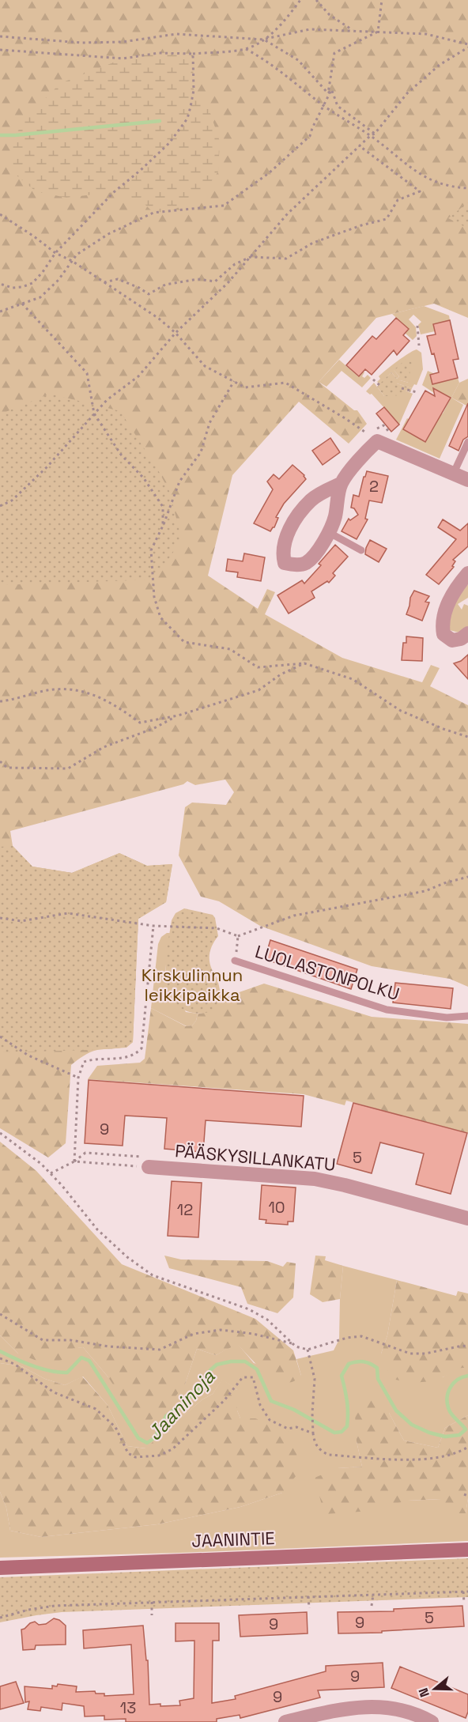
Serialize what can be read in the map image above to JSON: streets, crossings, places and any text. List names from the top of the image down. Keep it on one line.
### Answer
{"streets":{"main road":["JAANINTIE"],"street":["PÄÄSKYSILLANKATU"],"lane":["LUOLASTONPOLKU"]},"water":["Jaaninoja"],"parks":["Kirskulinnun leikkipaikka"],"house_numbers":["2","9","5","10","12","5","9","9","9","9","13"],"north":"left"}
